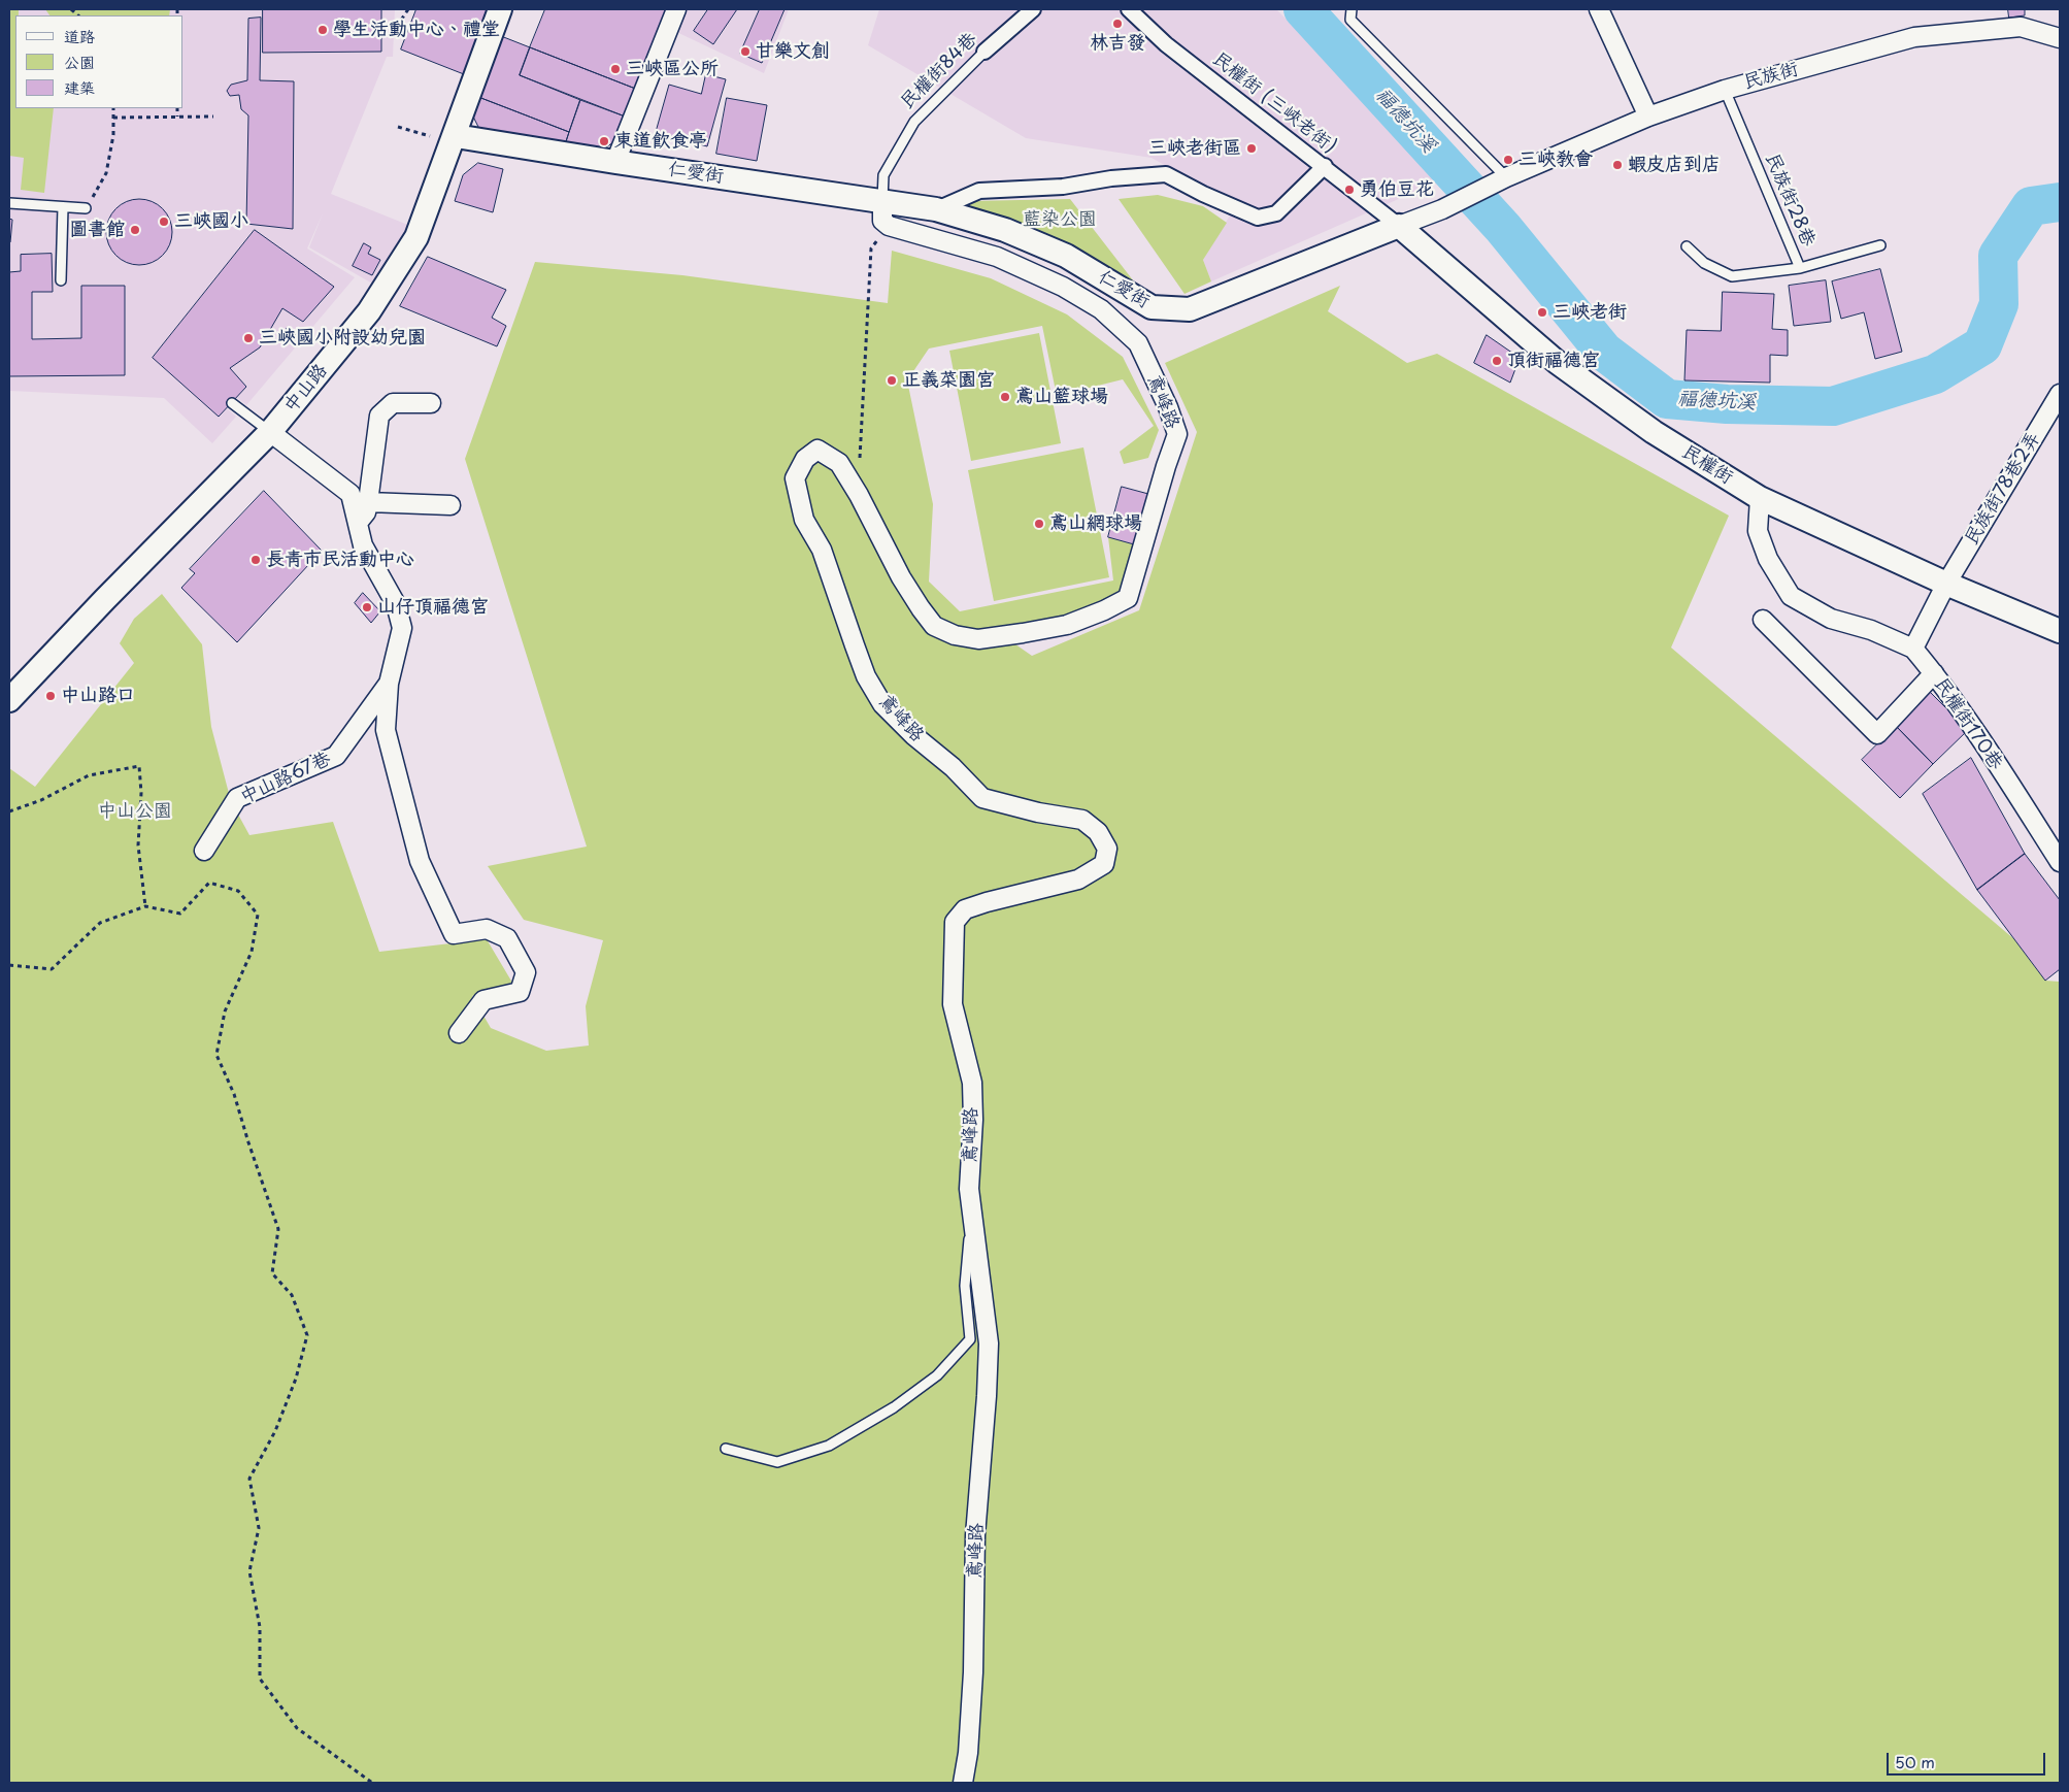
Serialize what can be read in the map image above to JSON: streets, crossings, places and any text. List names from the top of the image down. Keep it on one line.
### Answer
{"streets":{"street":["民權街84巷","民族街","民權街 (三峽老街)","仁愛街","中山路","鳶峰路","民權街","民族街78巷2弄","民權街170巷","中山路67巷"],"lane":["民族街28巷"]},"crossings":[["民權街84巷","仁愛街"],["民權街84巷","鳶峰路"],["民族街","民權街 (三峽老街)"],["民族街","仁愛街"],["民族街","民族街28巷"],["民族街","民權街"],["民權街 (三峽老街)","仁愛街"],["民權街 (三峽老街)","民權街"],["仁愛街","中山路"],["仁愛街","鳶峰路"],["仁愛街","民權街"],["民權街","民族街78巷2弄"]],"water":["福德坑溪"],"parks":["藍染公園","中山公園"],"places":["林吉發","學生活動中心、禮堂","甘樂文創","三峽區公所","東道飲食亭","三峽老街區","三峽教會","蝦皮店到店","勇伯豆花","三峽國小","圖書館","三峽老街","三峽國小附設幼兒園","頂街福德宮","正義菜園宮","鳶山籃球場","鳶山網球場","長青市民活動中心","山仔頂福德宮","中山路口"],"legend":["道路","公園","建築"],"scale_bar":"50 m"}
